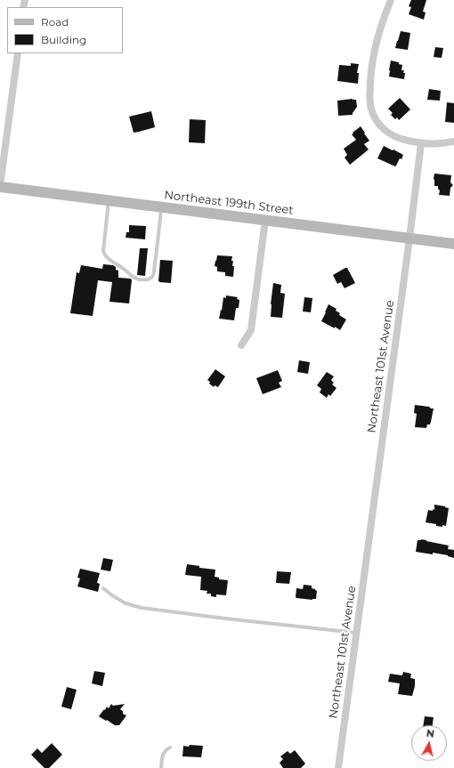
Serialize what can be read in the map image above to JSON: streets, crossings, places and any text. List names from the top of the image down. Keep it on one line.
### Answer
{"streets":{"main road":["Northeast 199th Street"],"street":["Northeast 101st Avenue"]},"crossings":[["Northeast 199th Street","Northeast 101st Avenue"]],"legend":["Road","Building"],"north":"top"}
